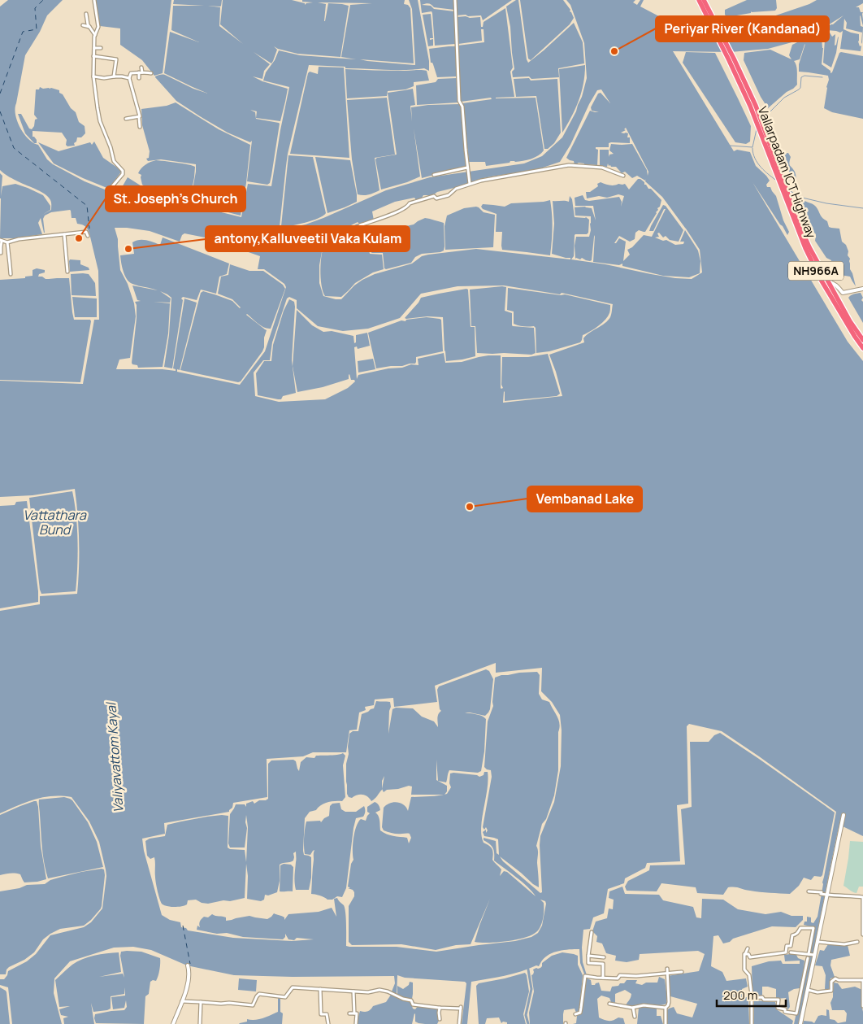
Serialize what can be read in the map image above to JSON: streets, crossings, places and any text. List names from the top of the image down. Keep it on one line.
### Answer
{"streets":{"highway":["Vallarpadam ICT Highway","NH966A"]},"water":["Vattathara Bund","Valiyavattom Kayal"],"places":["Periyar River (Kandanad)","St. Joseph's Church","antony,Kalluveetil Vaka Kulam","Vembanad Lake"],"scale_bar":"200 m"}
